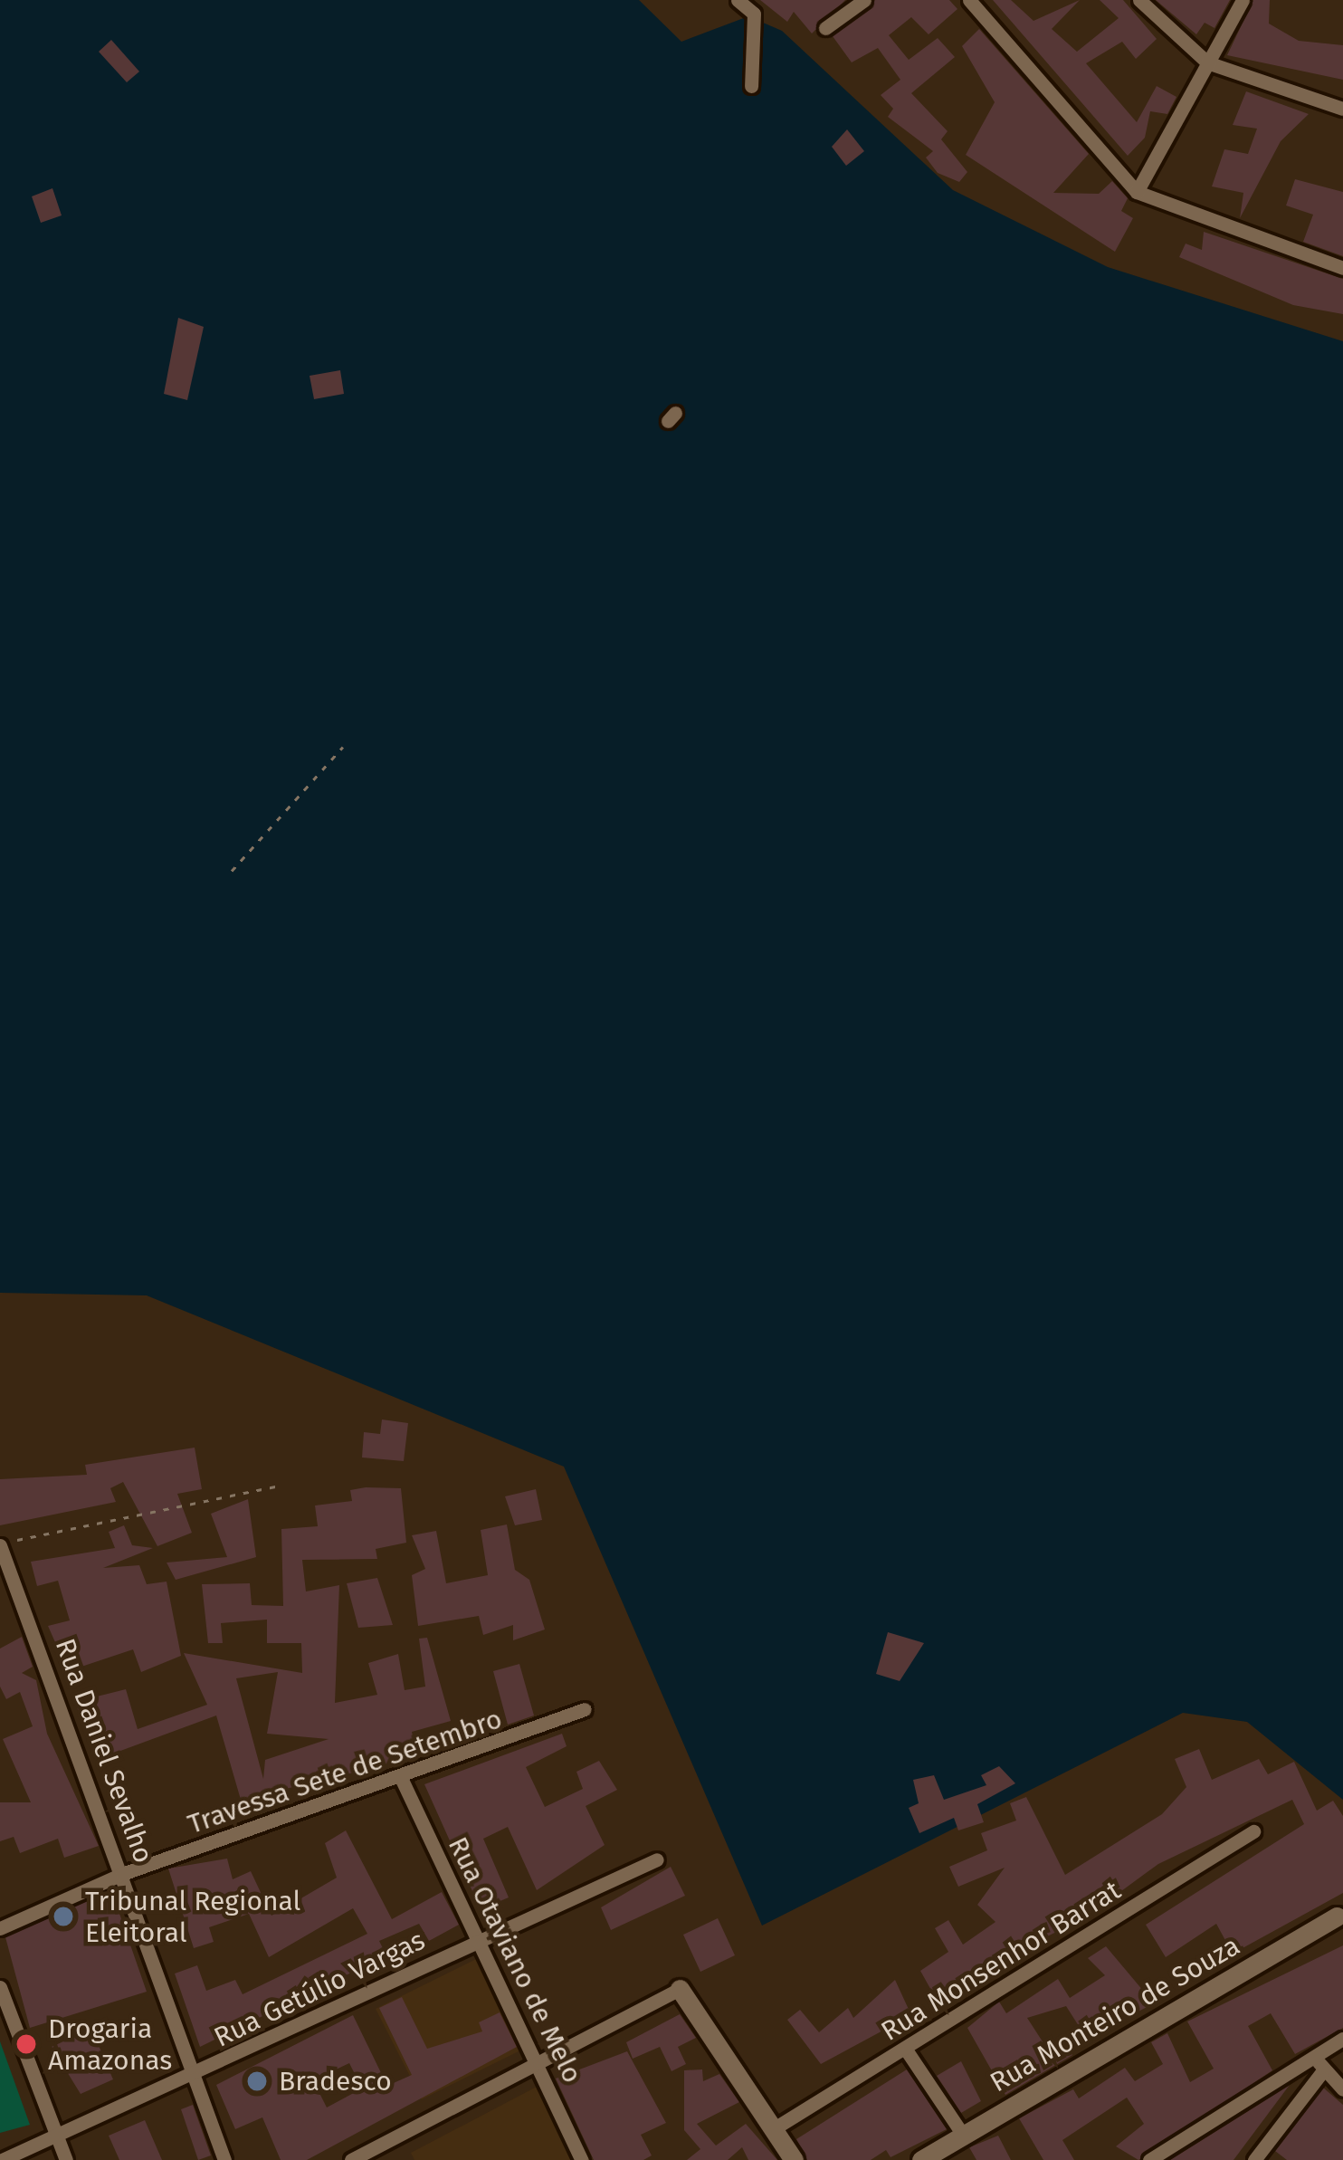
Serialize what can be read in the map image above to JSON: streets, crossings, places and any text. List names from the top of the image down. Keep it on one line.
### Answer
{"streets":{"street":["Rua Daniel Sevalho","Travessa Sete de Setembro","Rua Otaviano de Melo","Rua Monsenhor Barrat","Rua Getúlio Vargas","Rua Monteiro de Souza"]},"crossings":[["Rua Daniel Sevalho","Travessa Sete de Setembro"],["Rua Daniel Sevalho","Rua Getúlio Vargas"],["Travessa Sete de Setembro","Rua Otaviano de Melo"],["Rua Otaviano de Melo","Rua Getúlio Vargas"]],"places":["Tribunal Regional Eleitoral","Drogaria Amazonas","Bradesco"]}
